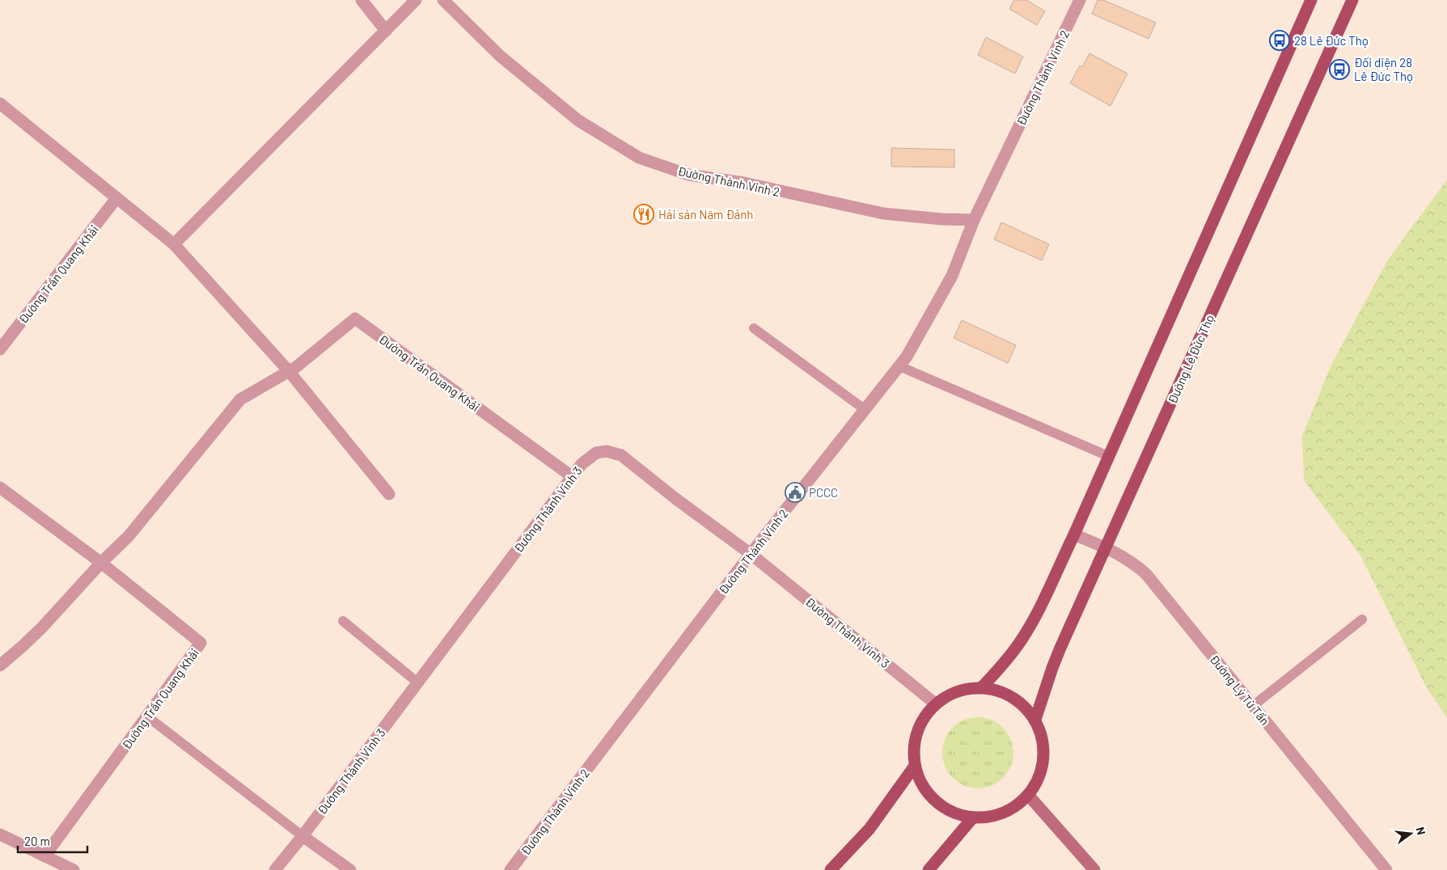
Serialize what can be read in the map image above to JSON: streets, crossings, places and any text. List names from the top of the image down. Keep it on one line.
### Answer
{"streets":{"main road":["Đường Lê Đức Thọ"],"street":["Đường Thành Vinh 2","Đường Trần Quang Khải","Đường Thành Vinh 3","Đường Lý Từ Tấn"]},"crossings":[["Đường Thành Vinh 2","Đường Thành Vinh 3"],["Đường Trần Quang Khải","Đường Thành Vinh 3"],["Đường Lê Đức Thọ","Đường Thành Vinh 3"],["Đường Lê Đức Thọ","Đường Lý Từ Tấn"]],"places":{"bus stop":["28 Lê Đức Thọ","Đối diện 28 Lê Đức Thọ"],"restaurant":["Hải sản Năm Đảnh"],"public building":["PCCC"]},"scale_bar":"20 m","north":"right"}
